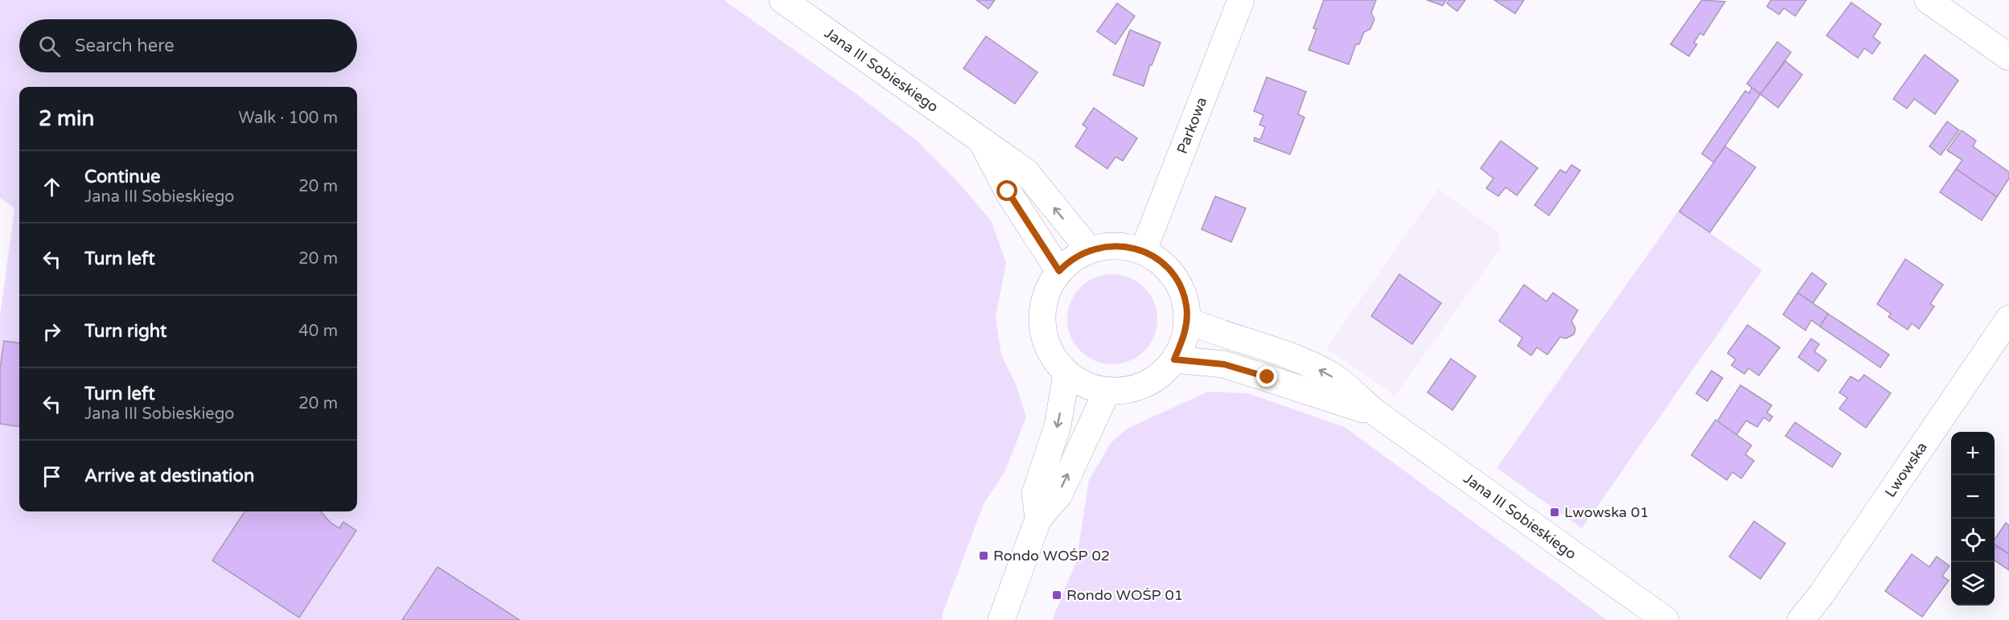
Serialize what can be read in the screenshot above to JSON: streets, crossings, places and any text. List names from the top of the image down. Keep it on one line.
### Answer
{"streets":{"street":["Jana III Sobieskiego","Parkowa","Lwowska"]},"crossings":[["Jana III Sobieskiego","Parkowa"]],"places":{"transit":["Lwowska 01","Rondo WOŚP 02","Rondo WOŚP 01"]},"page":{"search":"Search here","heading":["2 min","Walk · 100 m"],"list":[["Continue","Jana III Sobieskiego","20 m"],["Turn left","20 m"],["Turn right","40 m"],["Turn left","Jana III Sobieskiego","20 m"],"Arrive at destination"],"map_buttons":["+","−"]}}
